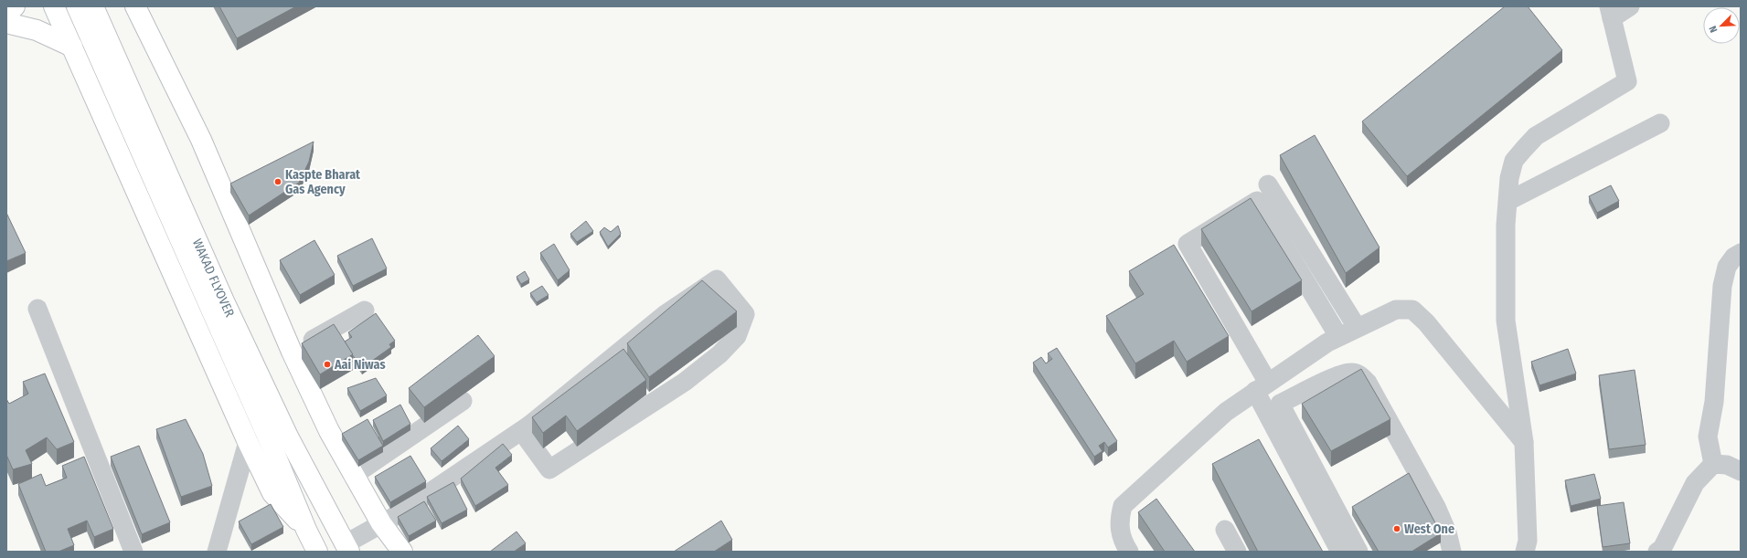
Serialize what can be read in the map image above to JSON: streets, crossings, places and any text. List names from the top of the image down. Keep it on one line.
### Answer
{"streets":{"main road":["WAKAD FLYOVER"]},"places":["Kaspte Bharat Gas Agency","Aai Niwas","West One"],"north":"bottom left"}
